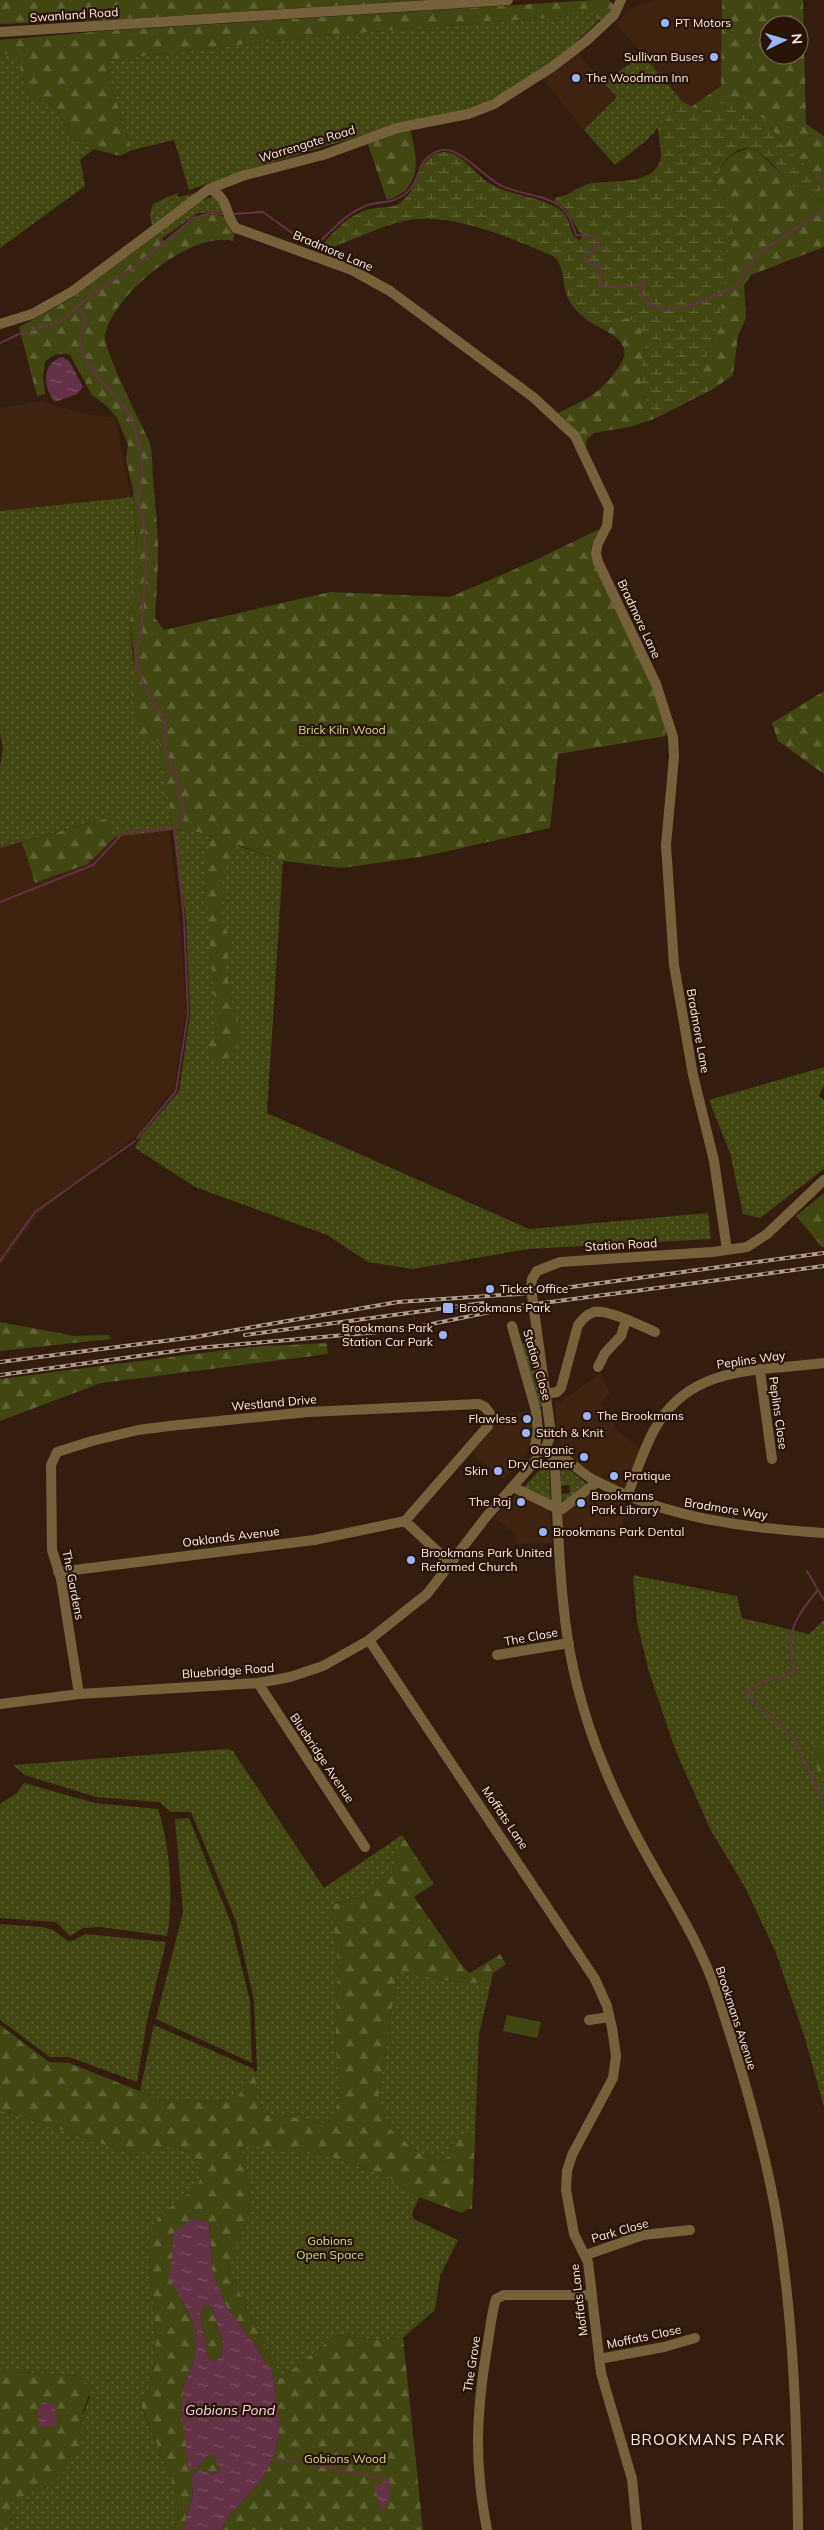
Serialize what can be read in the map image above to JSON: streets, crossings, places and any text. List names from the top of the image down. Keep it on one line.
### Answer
{"streets":{"street":["Swanland Road","Warrengate Road","Bradmore Lane","Station Road","Peplins Way","Station Close","Westland Drive","Peplins Close","Bradmore Way","Oaklands Avenue","The Gardens","The Close","Bluebridge Road","Bluebridge Avenue","Moffats Lane","Brookmans Avenue","Park Close","Moffats Close","The Grove"]},"crossings":[["Bradmore Lane","Station Road"],["Station Road","Station Close"],["Station Road","Bradmore Way"],["Station Road","Bluebridge Road"],["Peplins Way","Peplins Close"],["Peplins Way","Bradmore Way"],["Station Close","Bradmore Way"],["Station Close","Bluebridge Road"],["Westland Drive","Oaklands Avenue"],["Westland Drive","The Gardens"],["Bradmore Way","Bluebridge Road"],["Bradmore Way","Brookmans Avenue"],["Oaklands Avenue","The Gardens"],["The Gardens","Bluebridge Road"],["The Close","Brookmans Avenue"],["Bluebridge Road","Bluebridge Avenue"],["Bluebridge Road","Moffats Lane"],["Moffats Lane","Park Close"],["Moffats Lane","Moffats Close"],["Moffats Lane","The Grove"]],"districts":["BROOKMANS PARK"],"water":["Gobions Pond"],"parks":["Brick Kiln Wood","Gobions Open Space","Gobions Wood"],"places":{"other":["PT Motors","Sullivan Buses","The Woodman Inn","Ticket Office","Brookmans Park Station Car Park","The Brookmans","Flawless","Stitch & Knit","Organic Dry Cleaner","Skin","Pratique","The Raj","Brookmans Park Library","Brookmans Park Dental","Brookmans Park United Reformed Church"],"transit":["Brookmans Park"]},"north":"right"}
